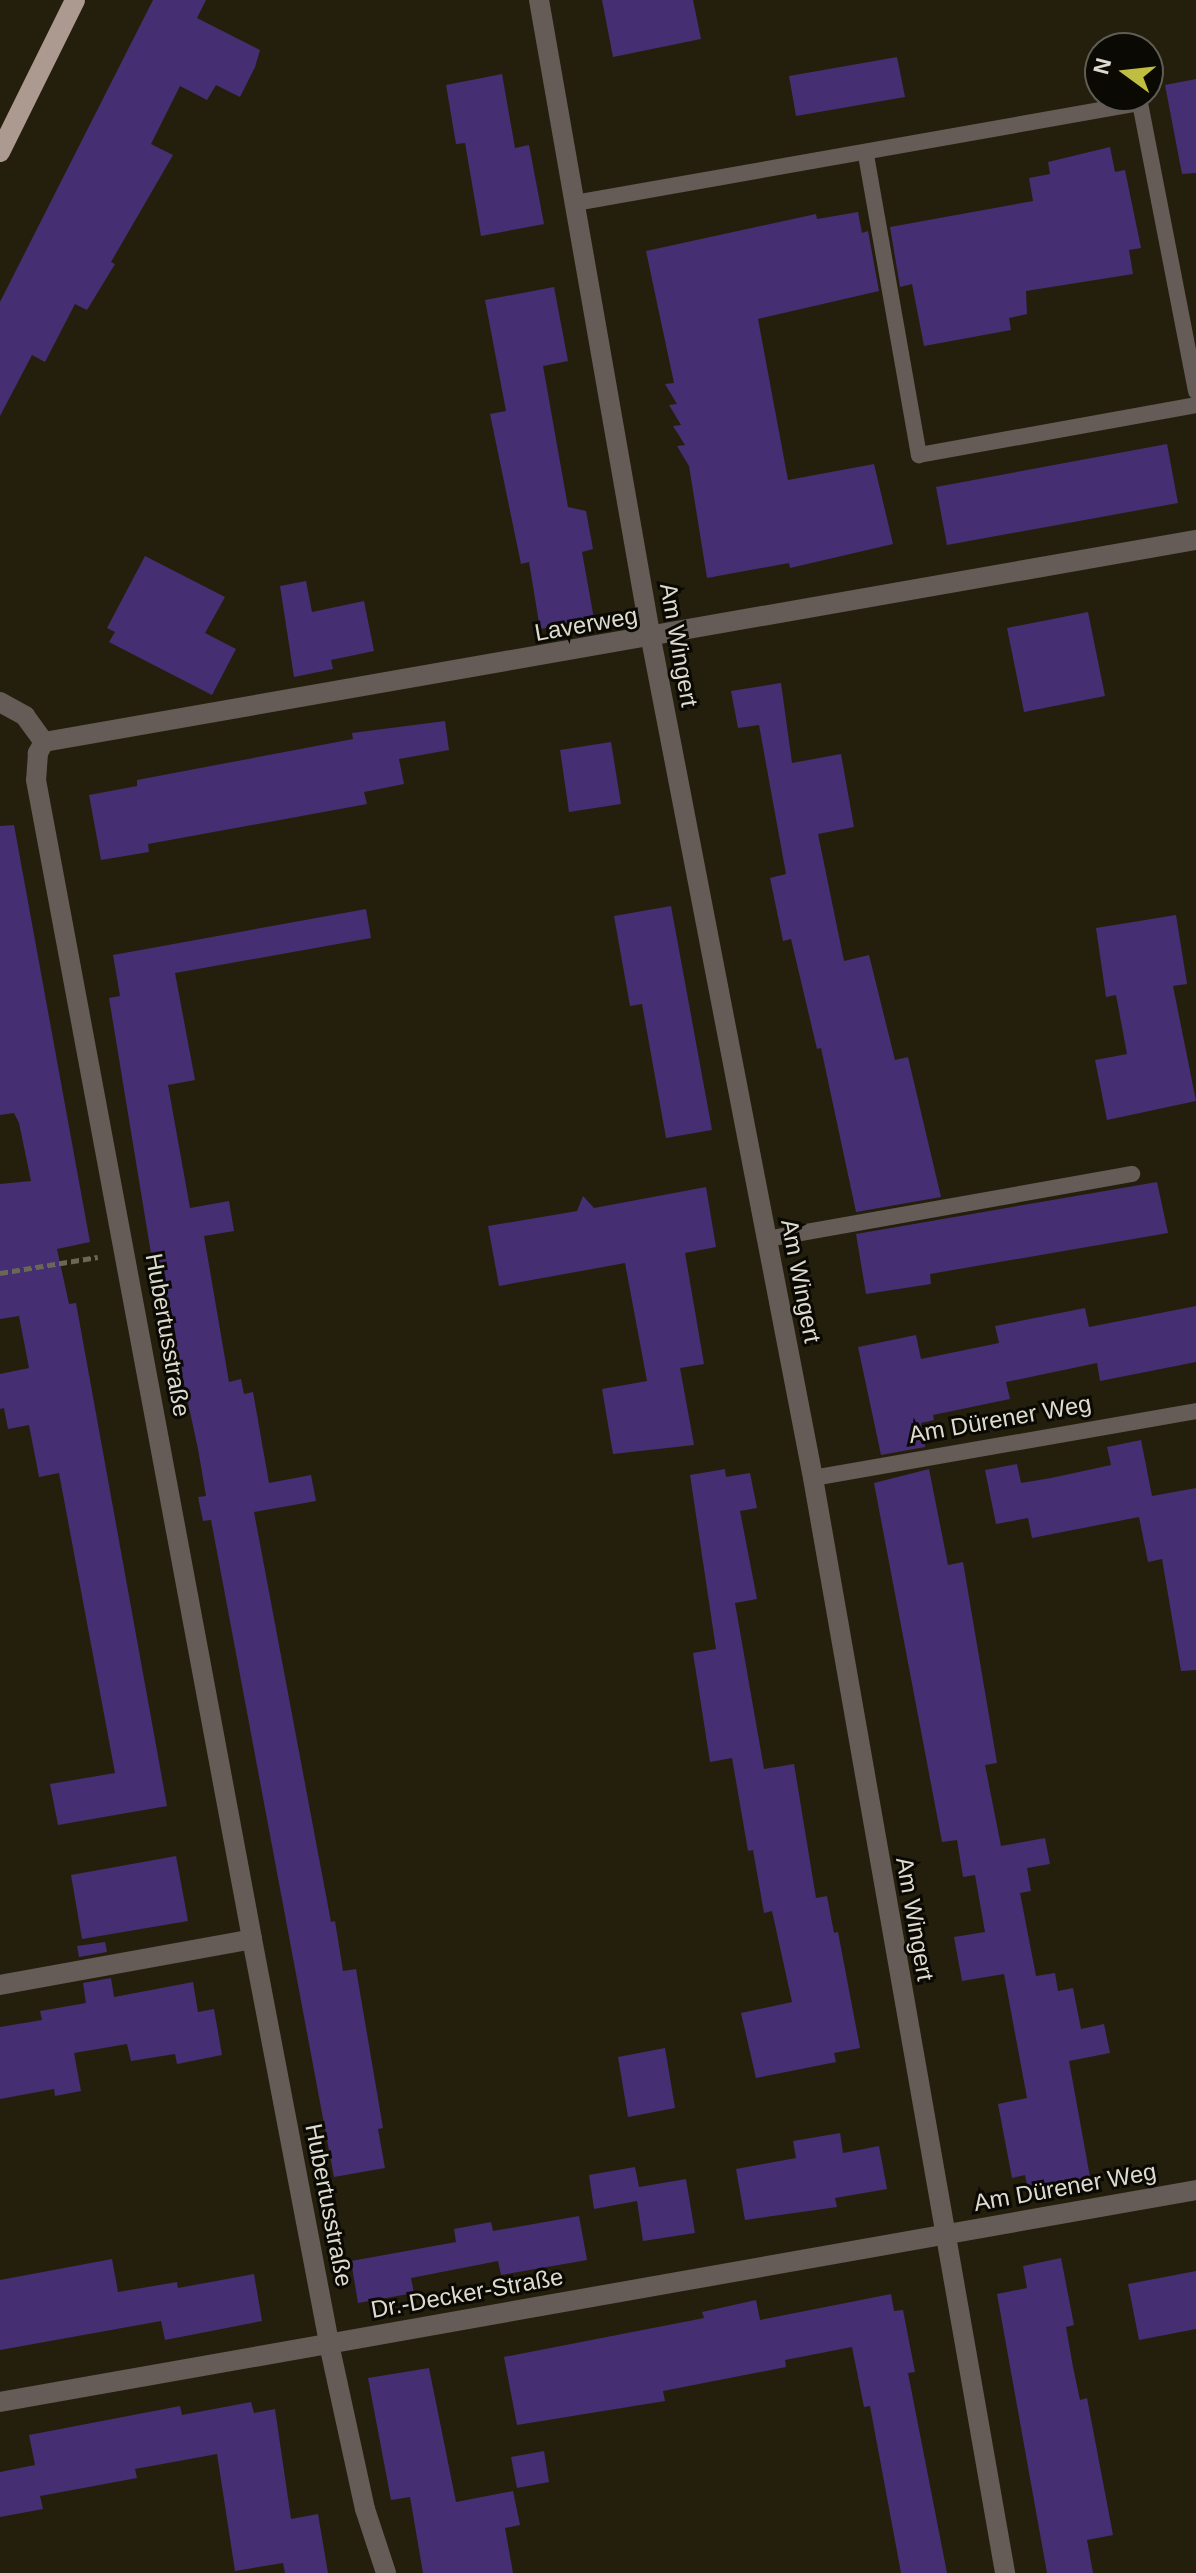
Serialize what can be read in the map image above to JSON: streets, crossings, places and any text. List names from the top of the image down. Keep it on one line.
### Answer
{"streets":{"street":["Laverweg","Am Wingert","Hubertusstraße","Am Dürener Weg","Dr.-Decker-Straße"]},"crossings":[["Laverweg","Am Wingert"],["Laverweg","Hubertusstraße"],["Am Wingert","Am Dürener Weg"],["Am Wingert","Dr.-Decker-Straße"],["Hubertusstraße","Dr.-Decker-Straße"],["Am Dürener Weg","Dr.-Decker-Straße"]],"north":"left"}
